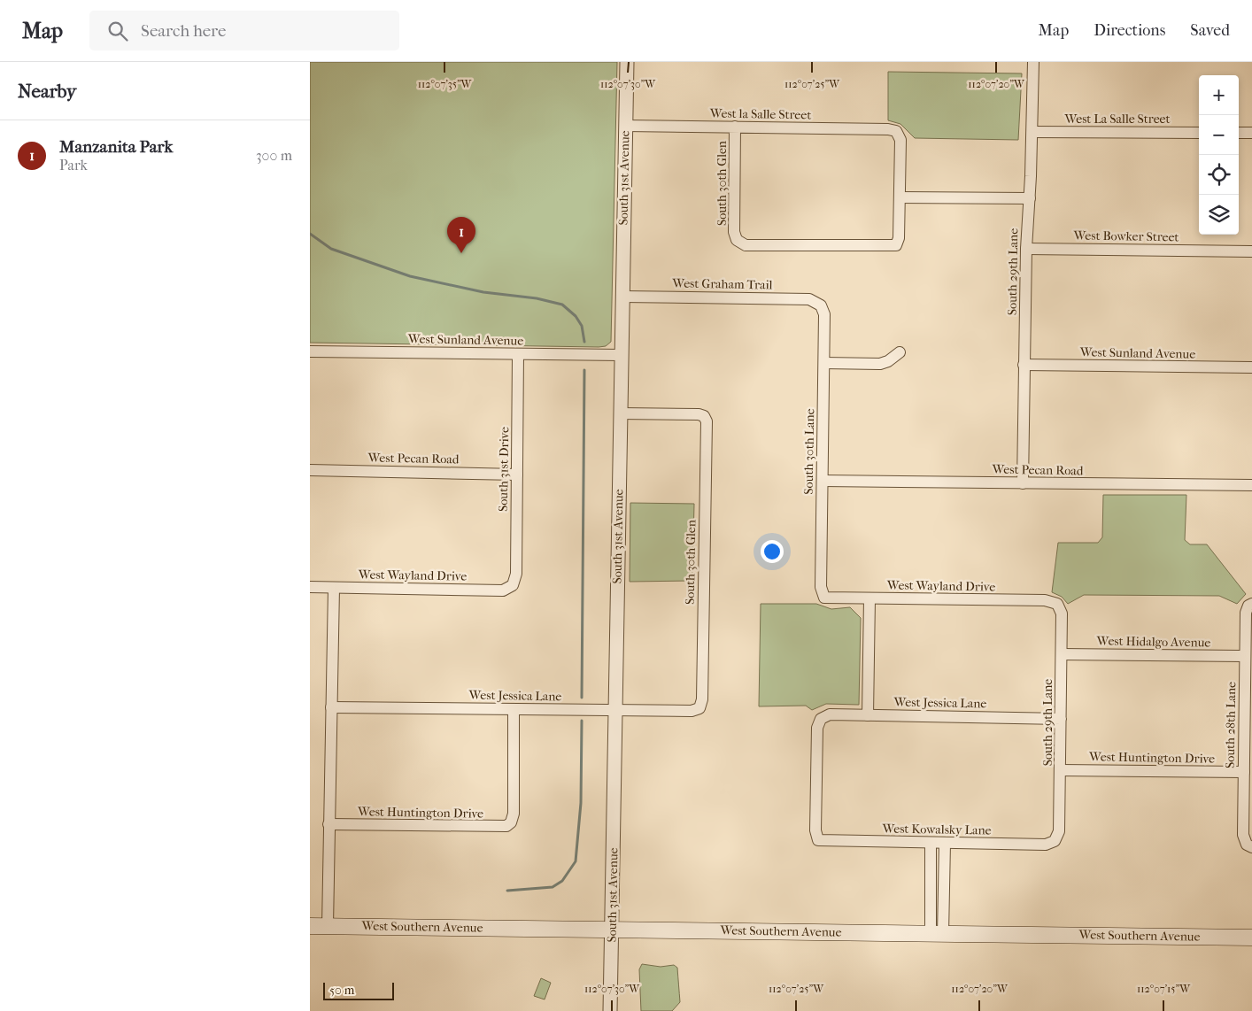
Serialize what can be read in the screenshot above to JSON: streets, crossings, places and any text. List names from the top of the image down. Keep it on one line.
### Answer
{"streets":{"main road":["West Southern Avenue"],"street":["West la Salle Street","West La Salle Street","South 31st Avenue","South 30th Glen","West Bowker Street","South 29th Lane","West Graham Trail","West Sunland Avenue","South 30th Lane","West Pecan Road","South 31st Drive","West Wayland Drive","West Hidalgo Avenue","West Jessica Lane","South 28th Lane","West Huntington Drive","West Kowalsky Lane"]},"crossings":[["West la Salle Street","South 31st Avenue"],["West la Salle Street","South 30th Glen"],["West La Salle Street","South 29th Lane"],["South 31st Avenue","South 30th Glen"],["South 31st Avenue","West Graham Trail"],["South 31st Avenue","West Sunland Avenue"],["South 31st Avenue","West Jessica Lane"],["South 31st Avenue","West Southern Avenue"],["South 30th Glen","West Jessica Lane"],["West Bowker Street","South 29th Lane"],["South 29th Lane","West Sunland Avenue"],["South 29th Lane","West Pecan Road"],["South 29th Lane","West Wayland Drive"],["South 29th Lane","West Hidalgo Avenue"],["South 29th Lane","West Jessica Lane"],["South 29th Lane","West Huntington Drive"],["South 29th Lane","West Kowalsky Lane"],["West Graham Trail","South 30th Lane"],["West Sunland Avenue","South 31st Drive"],["South 30th Lane","West Pecan Road"],["South 30th Lane","West Wayland Drive"],["West Pecan Road","South 31st Drive"],["South 31st Drive","West Wayland Drive"],["West Hidalgo Avenue","South 28th Lane"],["West Jessica Lane","West Huntington Drive"],["West Jessica Lane","West Kowalsky Lane"],["South 28th Lane","West Huntington Drive"]],"scale_bar":"50 m","page":{"header":"Map","search":"Search here","nav":["Map","Directions","Saved"],"heading":"Nearby","map_buttons":["+","−"],"list":[{"mark":"1","name":"Manzanita Park","note":"Park","value":"300 m"}],"pins":"1","scale":"50 m"},"coordinates":["112°07'35\"W","112°07'30\"W","112°07'25\"W","112°07'20\"W","112°07'15\"W"]}
